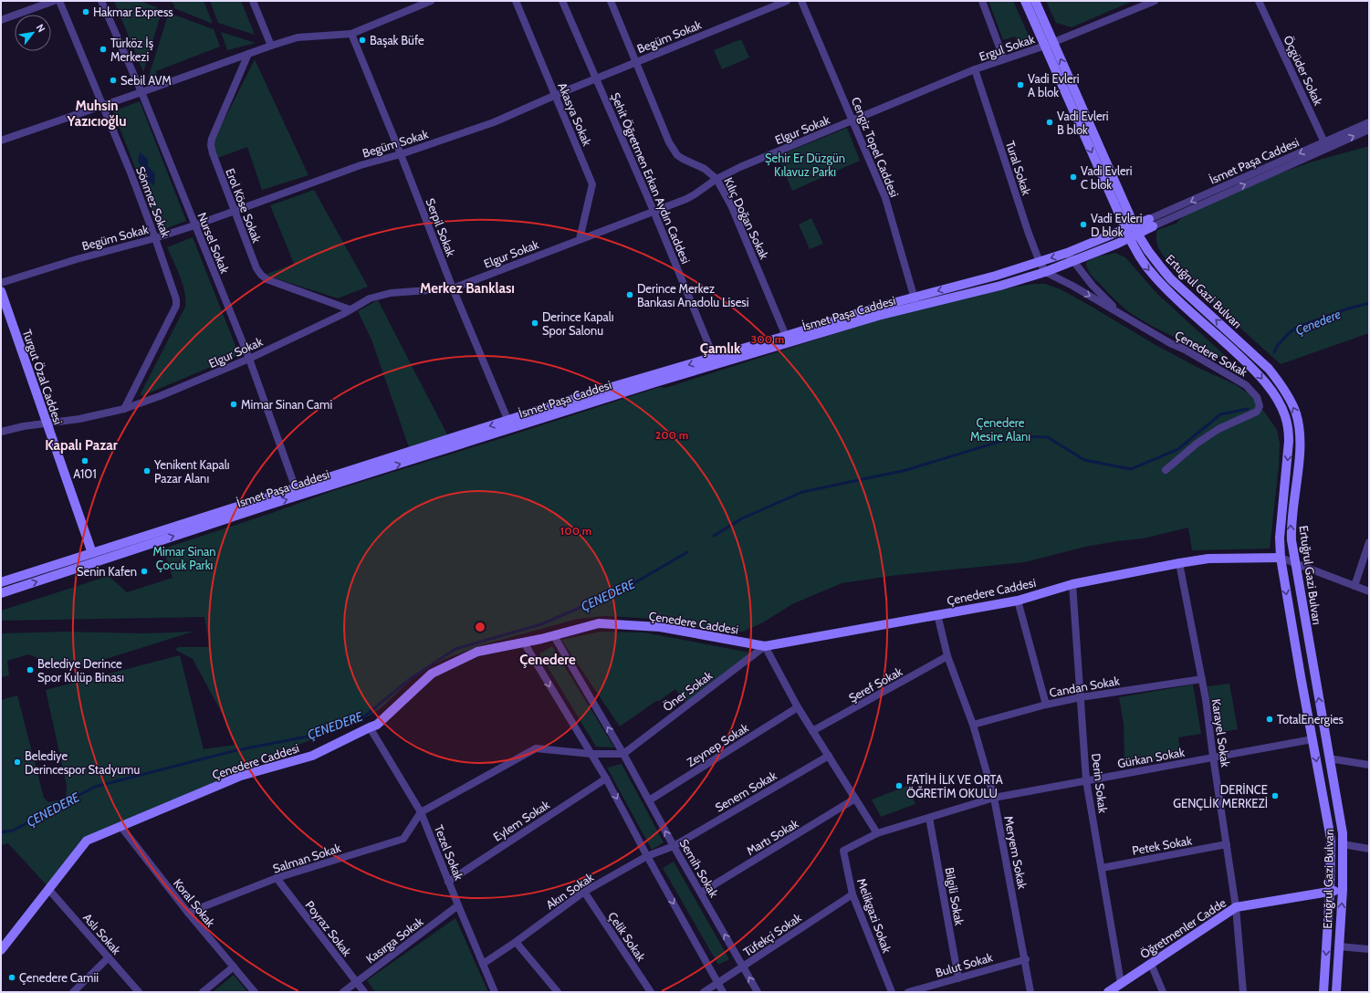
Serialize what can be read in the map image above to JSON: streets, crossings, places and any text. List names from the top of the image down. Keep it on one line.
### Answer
{"streets":{"main road":["İsmet Paşa Caddesi","Ertuğrul Gazi Bulvarı","Turgut Özal Caddesi","Çenedere Caddesi","Öğretmenler Cadde"],"street":["Begüm Sokak","Ergul Sokak","Öçgüder Sokak","Akasya Sokak","Elgur Sokak","Cengiz Topel Caddesi","Tural Sokak","Şehit Öğretmen Erkan Aydın Caddesi","Sönmez Sokak","Erol Köse Sokak","Kılıç Doğan Sokak","Serpil Sokak","Nursel Sokak","Çenedere Sokak","Şeref Sokak","Candan Sokak","Öner Sokak","Karayel Sokak","Zeynep Sokak","Gürkan Sokak","Derin Sokak","Senem Sokak","Eylem Sokak","Martı Sokak","Petek Sokak","Tezel Sokak","Meryem Sokak","Salman Sokak","Semih Sokak","Akın Sokak","Bilgili Sokak","Koral Sokak","Melikgazi Sokak","Poyraz Sokak","Aslı Sokak","Tüfekçi Sokak","Çelik Sokak","Kasırga Sokak","Bulut Sokak"]},"crossings":[["Begüm Sokak","Akasya Sokak"],["Begüm Sokak","Şehit Öğretmen Erkan Aydın Caddesi"],["Begüm Sokak","Sönmez Sokak"],["Begüm Sokak","Erol Köse Sokak"],["Begüm Sokak","Kılıç Doğan Sokak"],["Begüm Sokak","Serpil Sokak"],["Begüm Sokak","Nursel Sokak"],["Ergul Sokak","Elgur Sokak"],["Ergul Sokak","Tural Sokak"],["Ergul Sokak","Ertuğrul Gazi Bulvarı"],["Öçgüder Sokak","İsmet Paşa Caddesi"],["Akasya Sokak","Elgur Sokak"],["Elgur Sokak","Cengiz Topel Caddesi"],["Elgur Sokak","Tural Sokak"],["Elgur Sokak","Şehit Öğretmen Erkan Aydın Caddesi"],["Elgur Sokak","Sönmez Sokak"],["Elgur Sokak","Erol Köse Sokak"],["Elgur Sokak","Kılıç Doğan Sokak"],["Elgur Sokak","Serpil Sokak"],["Elgur Sokak","Nursel Sokak"],["Elgur Sokak","Turgut Özal Caddesi"],["Cengiz Topel Caddesi","İsmet Paşa Caddesi"],["İsmet Paşa Caddesi","Tural Sokak"],["İsmet Paşa Caddesi","Şehit Öğretmen Erkan Aydın Caddesi"],["İsmet Paşa Caddesi","Kılıç Doğan Sokak"],["İsmet Paşa Caddesi","Serpil Sokak"],["İsmet Paşa Caddesi","Nursel Sokak"],["İsmet Paşa Caddesi","Ertuğrul Gazi Bulvarı"],["İsmet Paşa Caddesi","Çenedere Sokak"],["İsmet Paşa Caddesi","Turgut Özal Caddesi"],["Tural Sokak","Çenedere Sokak"],["Ertuğrul Gazi Bulvarı","Çenedere Caddesi"],["Ertuğrul Gazi Bulvarı","Gürkan Sokak"],["Ertuğrul Gazi Bulvarı","Öğretmenler Cadde"],["Çenedere Caddesi","Öner Sokak"],["Çenedere Caddesi","Karayel Sokak"],["Çenedere Caddesi","Derin Sokak"],["Çenedere Caddesi","Tezel Sokak"],["Çenedere Caddesi","Meryem Sokak"],["Çenedere Caddesi","Semih Sokak"],["Çenedere Caddesi","Koral Sokak"],["Çenedere Caddesi","Aslı Sokak"],["Şeref Sokak","Meryem Sokak"],["Candan Sokak","Karayel Sokak"],["Candan Sokak","Derin Sokak"],["Candan Sokak","Meryem Sokak"],["Öner Sokak","Semih Sokak"],["Karayel Sokak","Gürkan Sokak"],["Karayel Sokak","Petek Sokak"],["Karayel Sokak","Öğretmenler Cadde"],["Zeynep Sokak","Semih Sokak"],["Gürkan Sokak","Derin Sokak"],["Gürkan Sokak","Meryem Sokak"],["Gürkan Sokak","Melikgazi Sokak"],["Derin Sokak","Petek Sokak"],["Derin Sokak","Öğretmenler Cadde"],["Senem Sokak","Semih Sokak"],["Senem Sokak","Akın Sokak"],["Eylem Sokak","Tezel Sokak"],["Martı Sokak","Semih Sokak"],["Tezel Sokak","Salman Sokak"],["Tezel Sokak","Akın Sokak"],["Tezel Sokak","Kasırga Sokak"],["Meryem Sokak","Melikgazi Sokak"],["Meryem Sokak","Bulut Sokak"],["Salman Sokak","Koral Sokak"],["Salman Sokak","Poyraz Sokak"],["Semih Sokak","Akın Sokak"],["Semih Sokak","Tüfekçi Sokak"],["Akın Sokak","Çelik Sokak"],["Bilgili Sokak","Melikgazi Sokak"],["Bilgili Sokak","Bulut Sokak"],["Melikgazi Sokak","Tüfekçi Sokak"],["Poyraz Sokak","Kasırga Sokak"]],"districts":["Muhsin Yazıcıoğlu","Merkez Banklası","Çamlık","Kapalı Pazar","Çenedere"],"water":["Çenedere","ÇENEDERE"],"parks":["Şehir Er Düzgün Kılavuz Parkı","Çenedere Mesire Alanı","Mimar Sinan Çocuk Parkı"],"places":["Hakmar Express","Başak Büfe","Türköz İş Merkezi","Sebil AVM","Vadi Evleri A blok","Vadi Evleri B blok","Vadi Evleri C blok","Vadi Evleri D blok","Derince Merkez Bankası Anadolu Lisesi","Derince Kapalı Spor Salonu","Mimar Sinan Cami","A101","Yenikent Kapalı Pazar Alanı","Senin Kafen","Belediye Derince Spor Kulüp Binası","TotalEnergies","Belediye Derincespor Stadyumu","FATİH İLK VE ORTA ÖĞRETİM OKULU","DERİNCE GENÇLİK MERKEZİ","Çenedere Camii"],"north":"top right","rings":["300 m","200 m","100 m"]}
